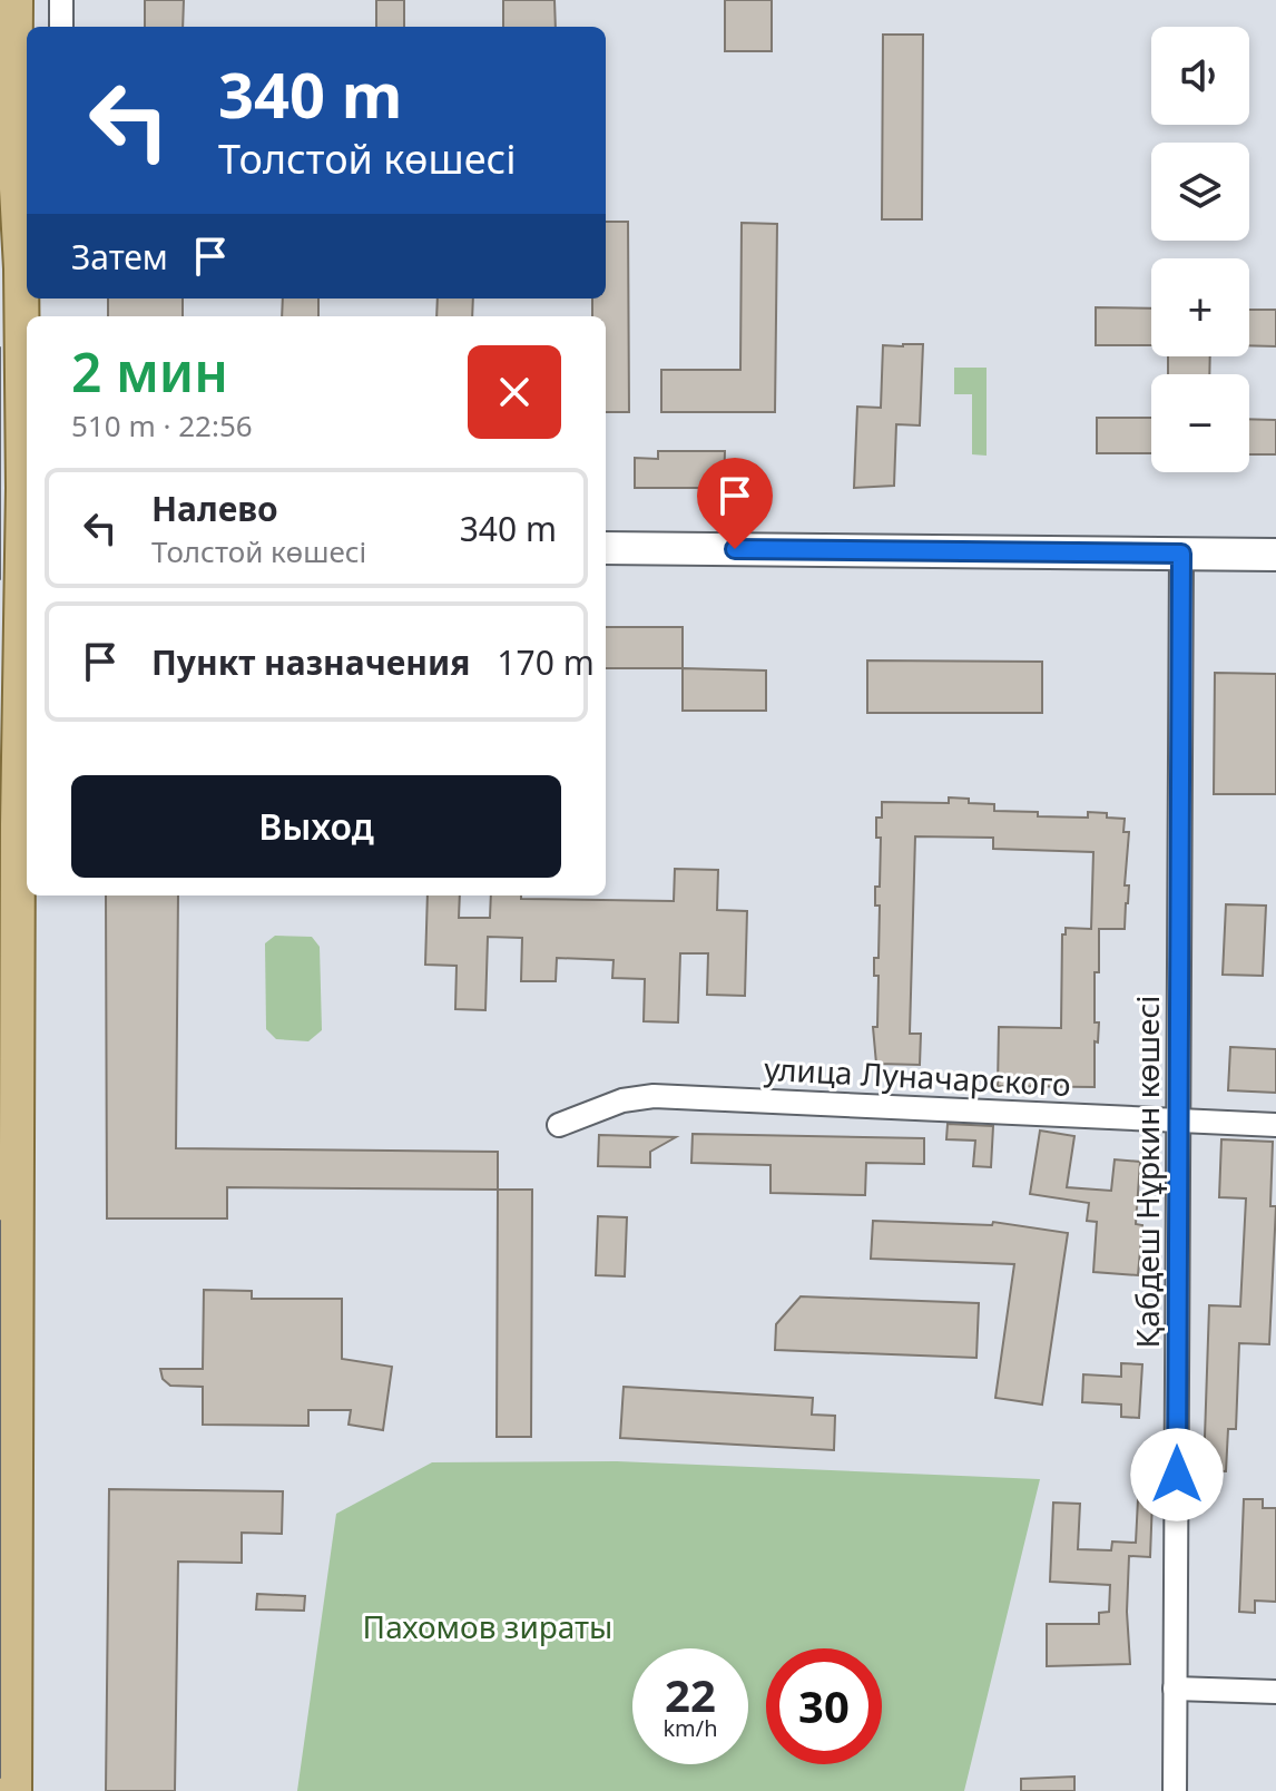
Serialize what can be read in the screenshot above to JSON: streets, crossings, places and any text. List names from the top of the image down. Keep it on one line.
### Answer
{"streets":{"street":["улица Луначарского","Қабдеш Нұркин көшесі"]},"crossings":[["улица Луначарского","Қабдеш Нұркин көшесі"]],"parks":["Пахомов зираты"],"page":{"map_buttons":["+","−"],"turn":["340 m","Толстой көшесі"],"then":"Затем","heading":["2 мин","510 m · 22:56"],"list":[{"name":"Налево","note":"Толстой көшесі","value":"340 m"},{"name":"Пункт назначения","value":"170 m"}],"buttons":"Выход","speed":"22 km/h","limit":"30"}}
